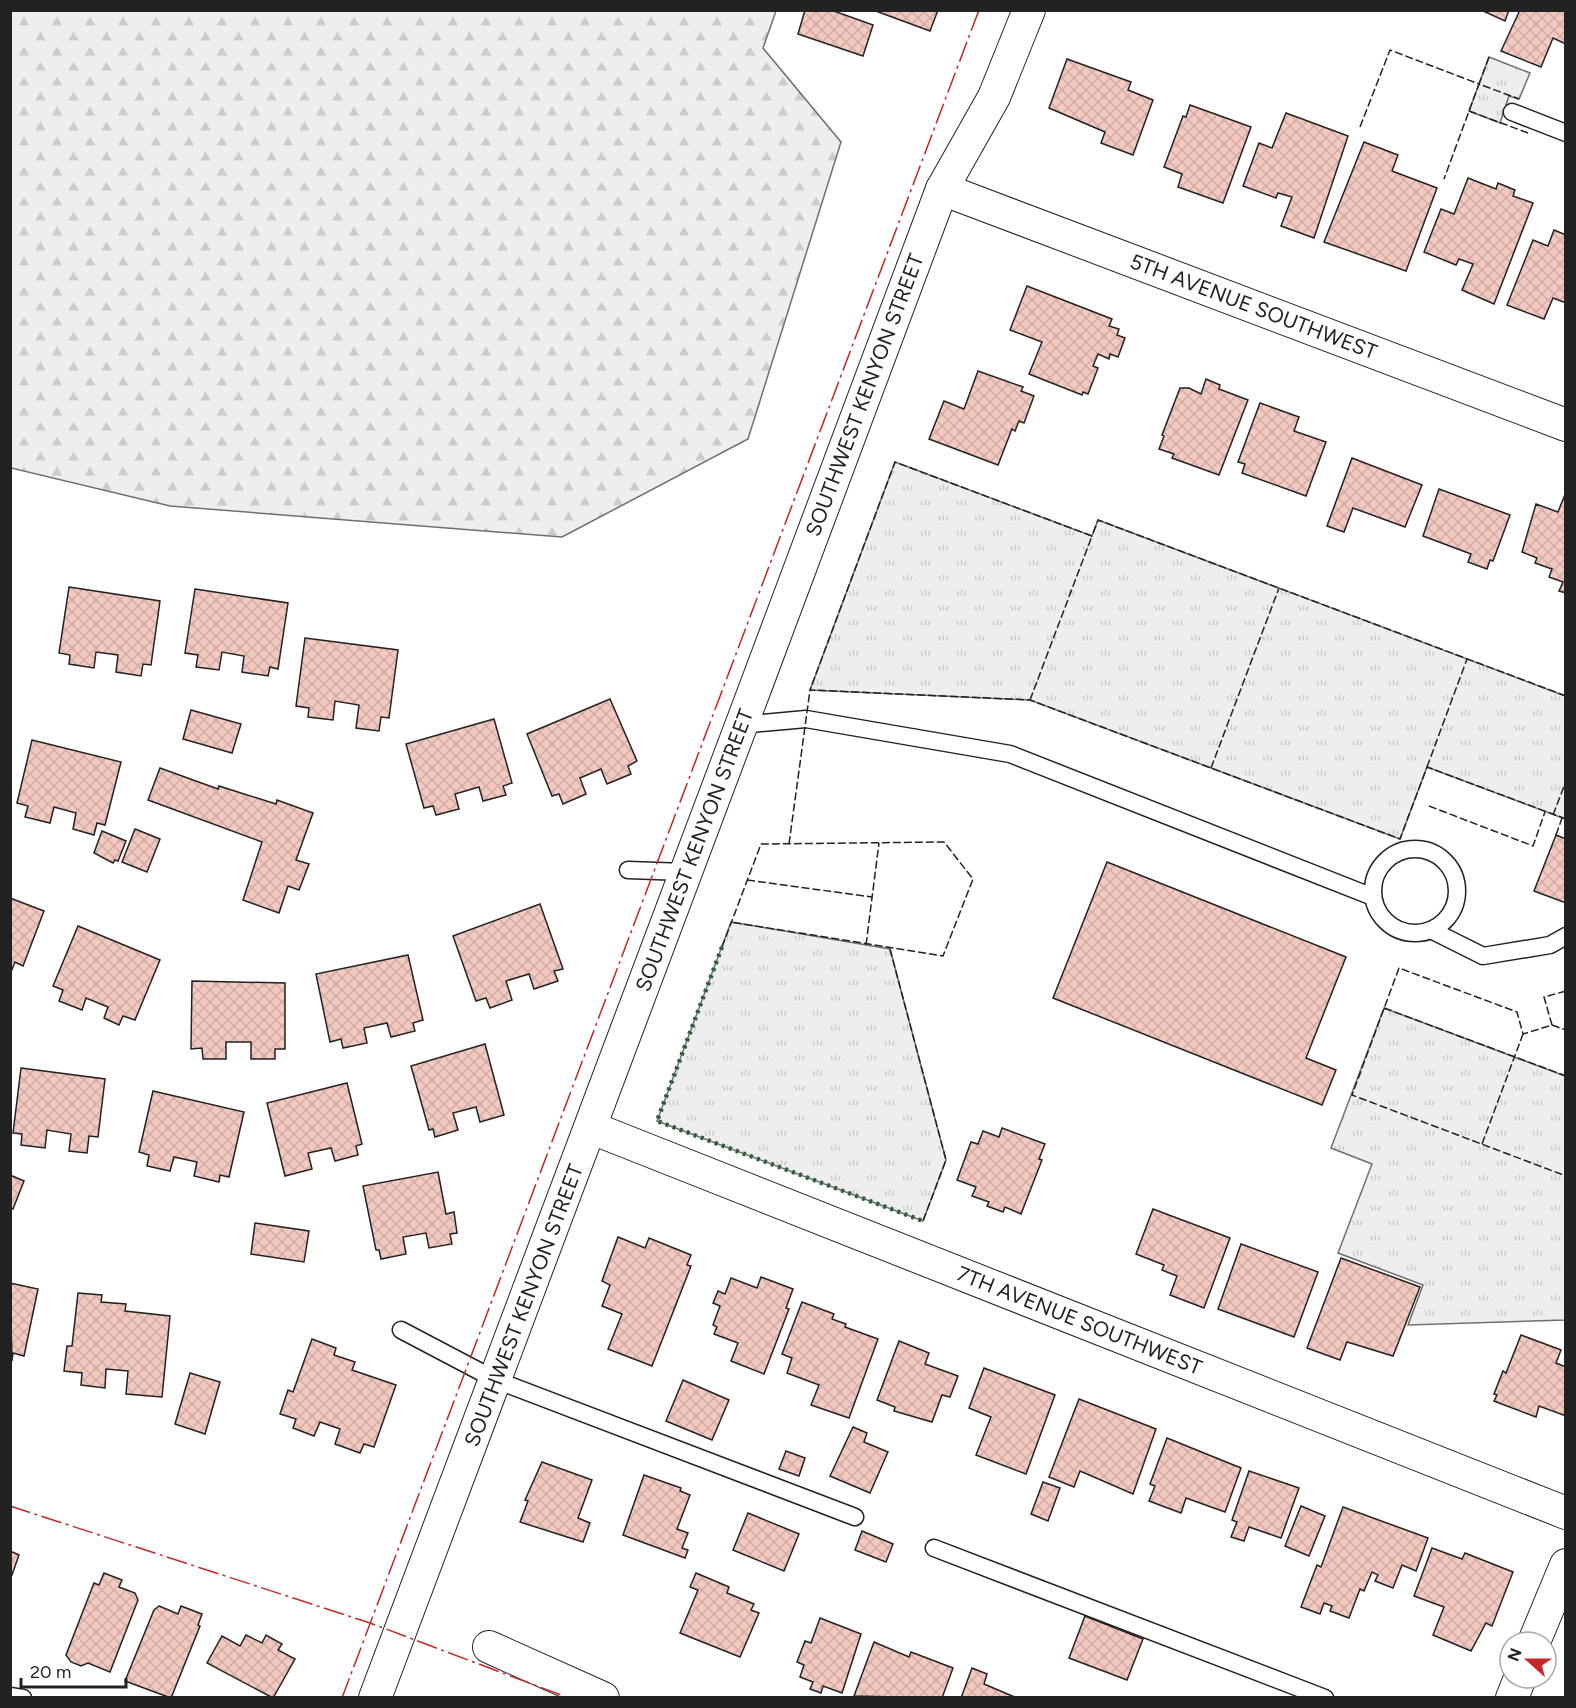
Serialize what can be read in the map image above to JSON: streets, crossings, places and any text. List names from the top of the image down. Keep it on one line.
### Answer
{"streets":{"street":["5TH AVENUE SOUTHWEST","SOUTHWEST KENYON STREET","7TH AVENUE SOUTHWEST"]},"crossings":[["5TH AVENUE SOUTHWEST","SOUTHWEST KENYON STREET"],["SOUTHWEST KENYON STREET","7TH AVENUE SOUTHWEST"]],"scale_bar":"20 m","north":"left"}
